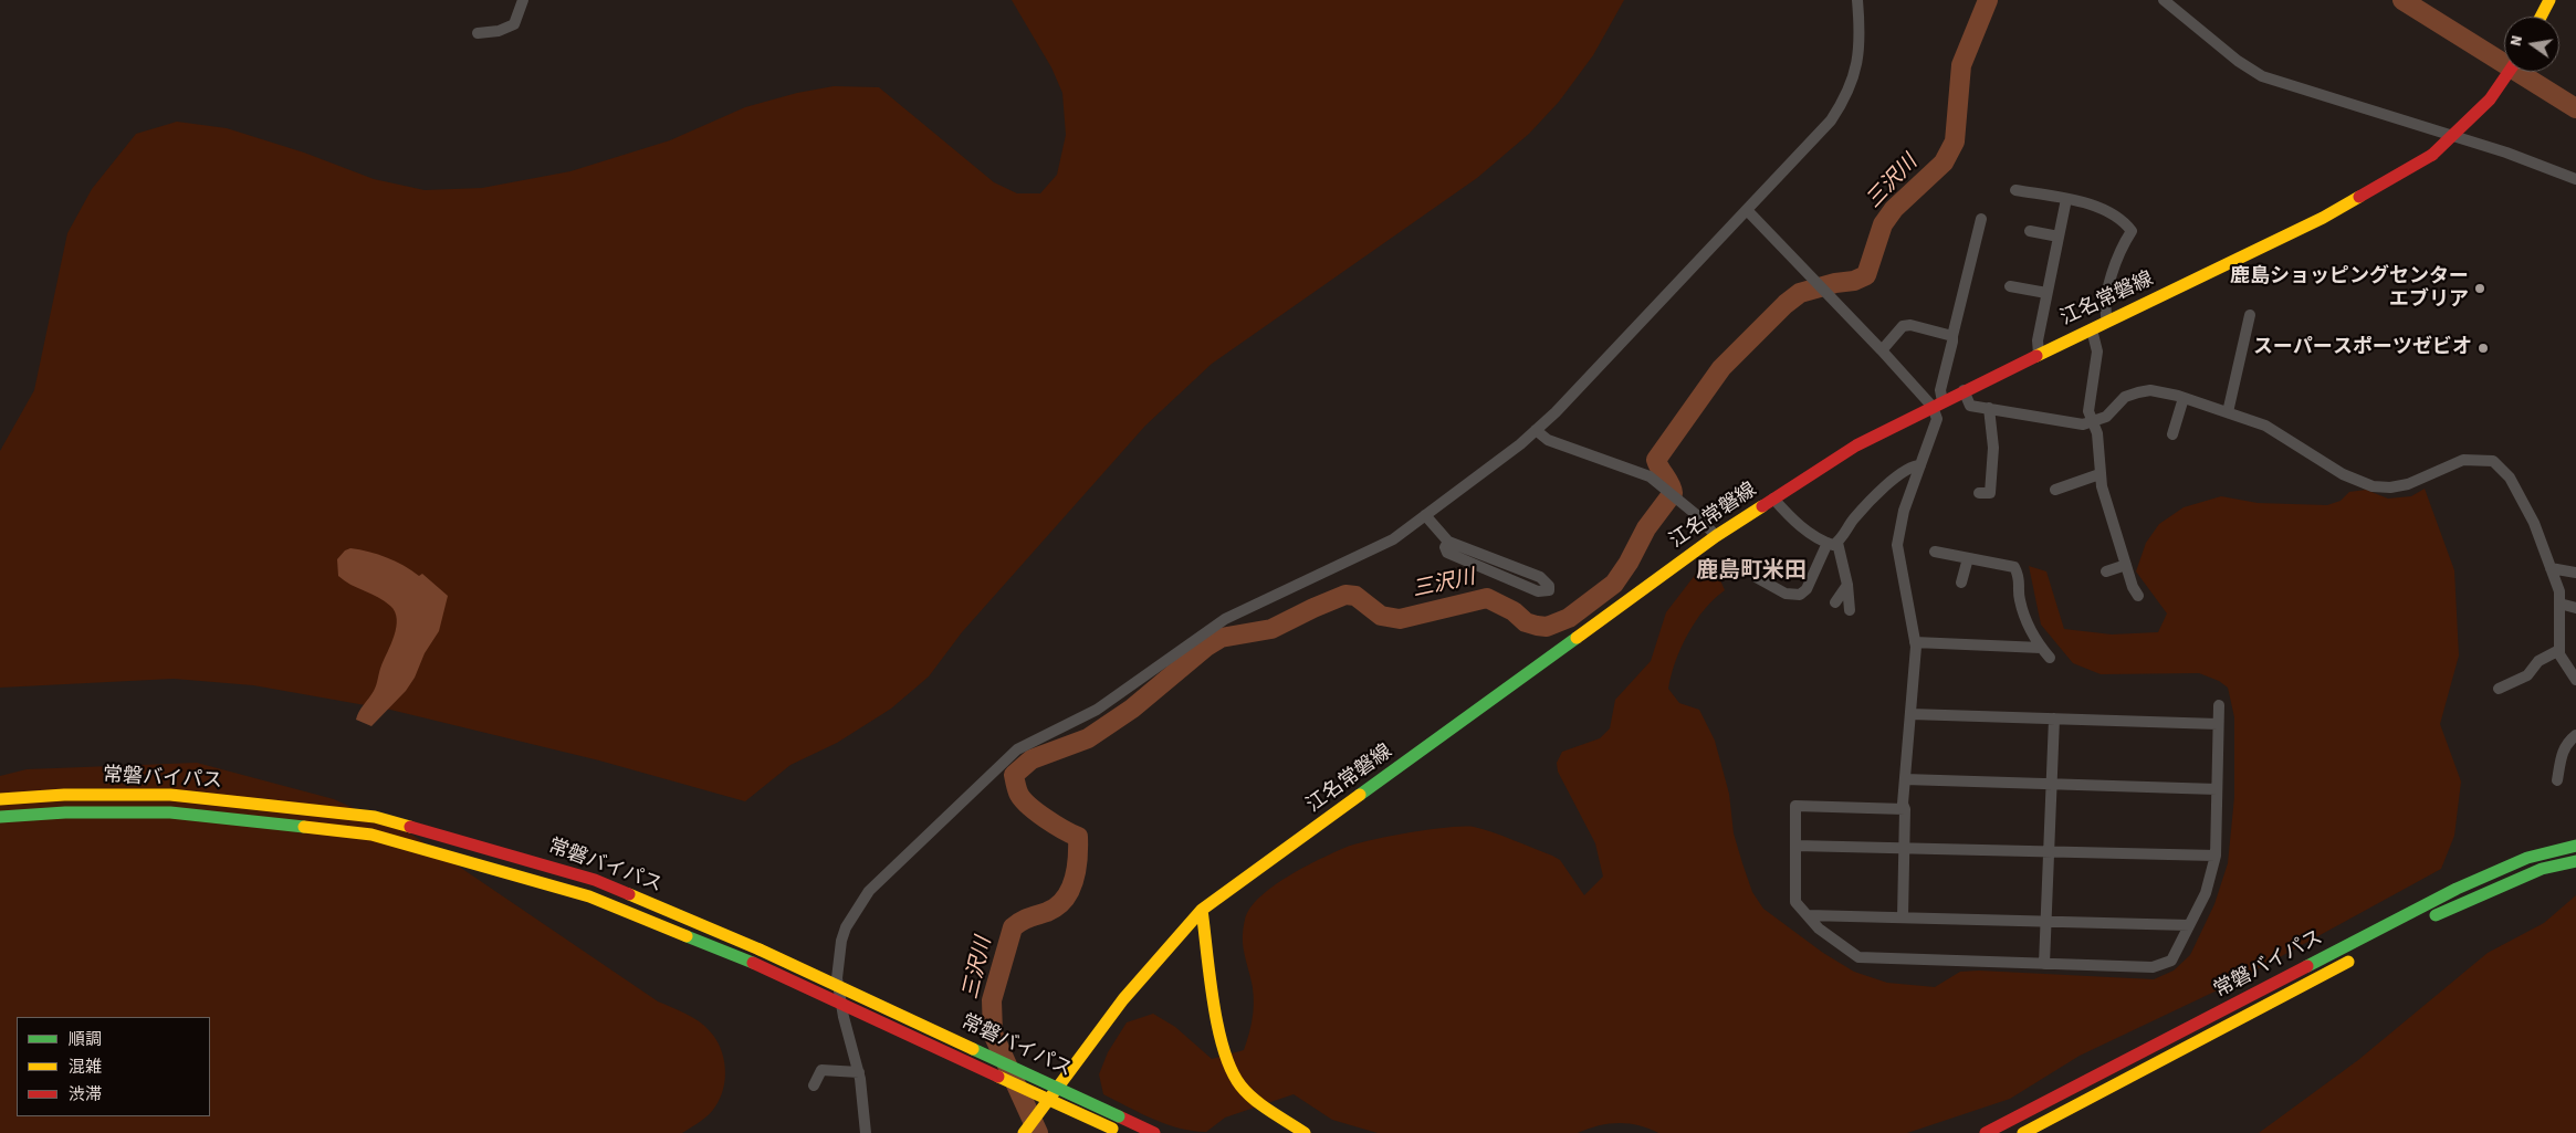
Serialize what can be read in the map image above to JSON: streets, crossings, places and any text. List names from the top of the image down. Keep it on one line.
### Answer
{"streets":{"main road":["江名常磐線","常磐バイパス"]},"districts":["鹿島町米田"],"water":["三沢川"],"places":["鹿島ショッピングセンター エブリア","スーパースポーツゼビオ"],"legend":["順調","混雑","渋滞"],"north":"left"}
